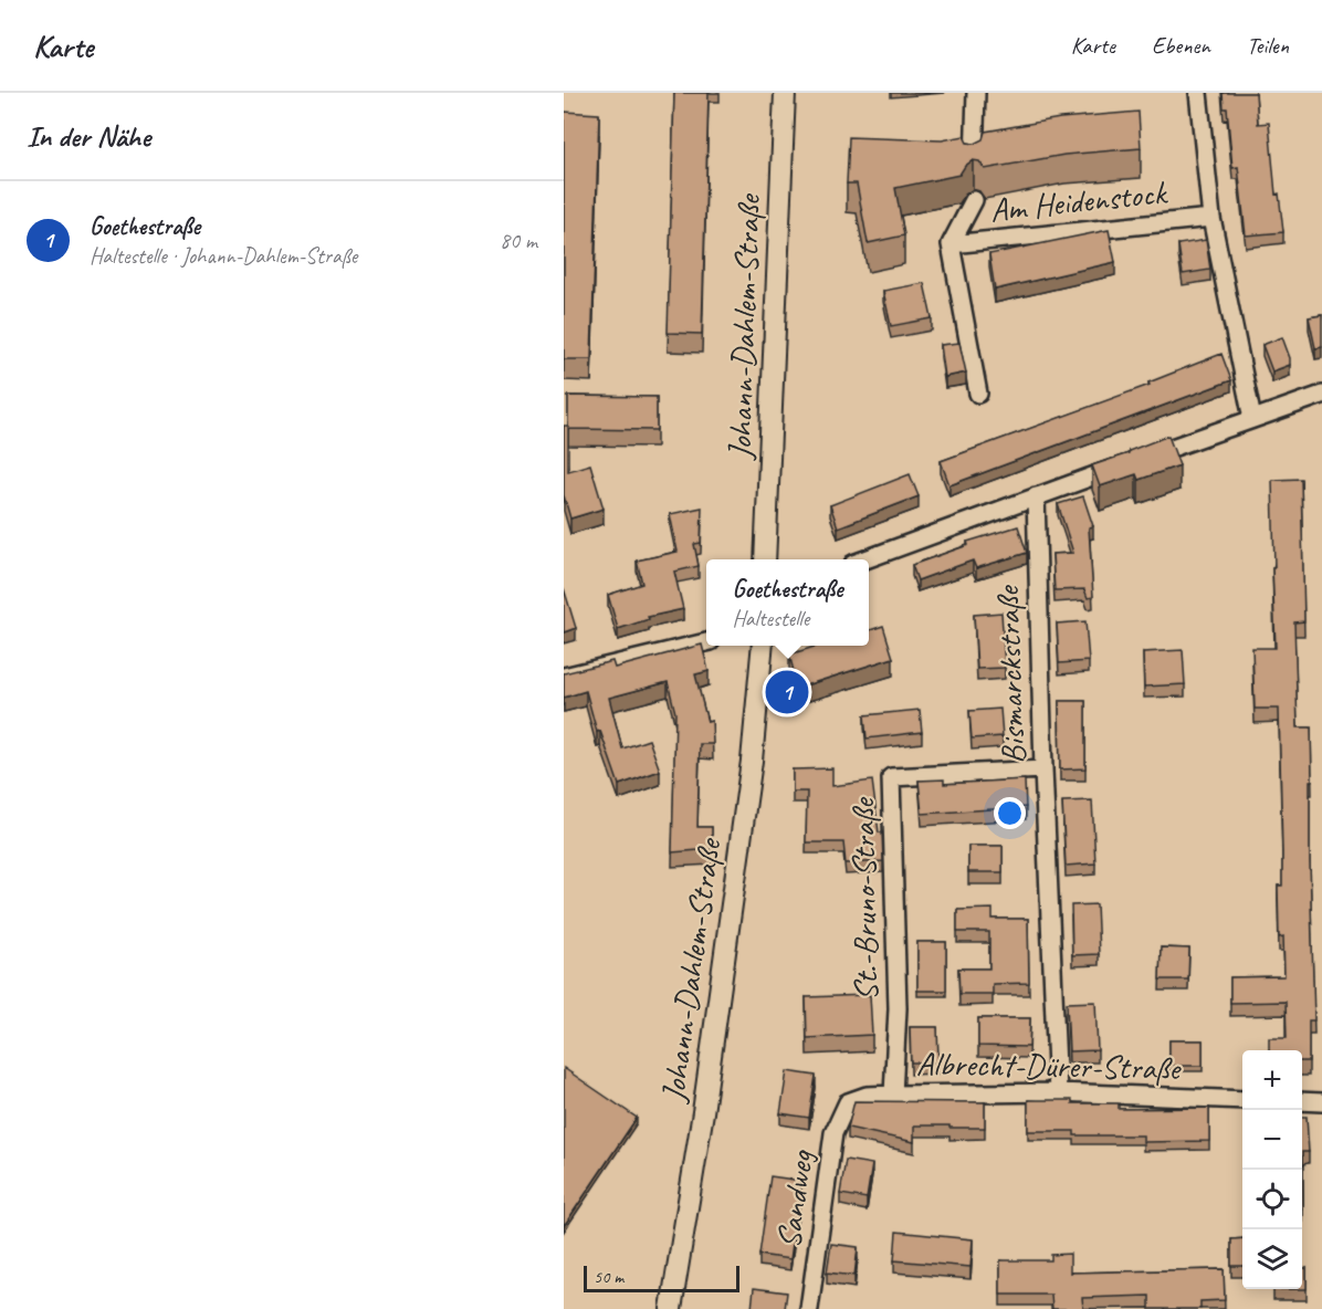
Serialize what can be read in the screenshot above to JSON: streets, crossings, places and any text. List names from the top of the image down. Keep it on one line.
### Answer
{"streets":{"street":["Am Heidenstock","Johann-Dahlem-Straße","Bismarckstraße","St.-Bruno-Straße","Albrecht-Dürer-Straße","Sandweg"]},"crossings":[["Bismarckstraße","St.-Bruno-Straße"],["Bismarckstraße","Albrecht-Dürer-Straße"],["St.-Bruno-Straße","Albrecht-Dürer-Straße"],["Albrecht-Dürer-Straße","Sandweg"]],"scale_bar":"50 m","page":{"header":"Karte","nav":["Karte","Ebenen","Teilen"],"heading":"In der Nähe","list":[{"mark":"1","name":"Goethestraße","note":"Haltestelle · Johann-Dahlem-Straße","value":"80 m"}],"popup":["Goethestraße","Haltestelle"],"pins":"1","map_buttons":["+","−"],"scale":"50 m"}}
